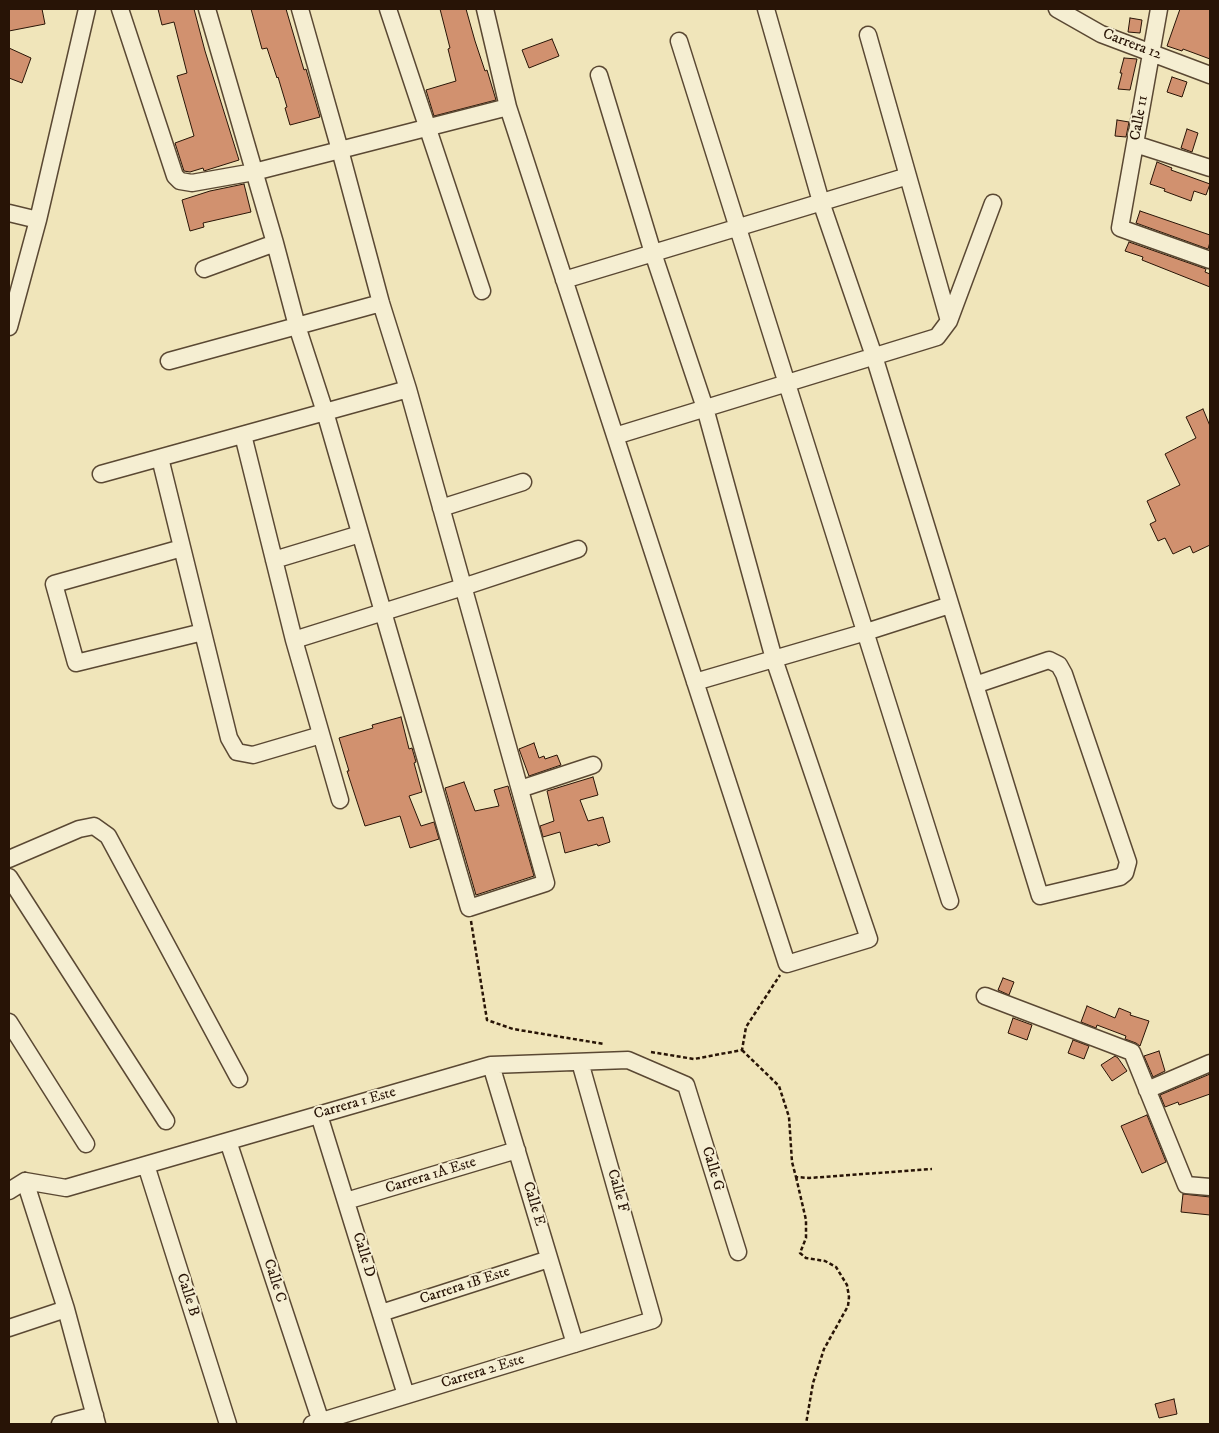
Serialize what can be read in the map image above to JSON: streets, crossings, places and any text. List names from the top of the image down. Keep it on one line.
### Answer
{"streets":{"street":["Carrera 12","Calle 11","Carrera 1 Este","Calle G","Carrera 1A Este","Calle F","Calle E","Calle D","Calle C","Carrera 1B Este","Calle B","Carrera 2 Este"]},"crossings":[["Carrera 12","Calle 11"],["Carrera 1 Este","Calle G"],["Carrera 1 Este","Calle F"],["Carrera 1 Este","Calle E"],["Carrera 1 Este","Calle D"],["Carrera 1 Este","Calle C"],["Carrera 1 Este","Calle B"],["Carrera 1A Este","Calle E"],["Carrera 1A Este","Calle D"],["Calle F","Carrera 2 Este"],["Calle E","Carrera 1B Este"],["Calle E","Carrera 2 Este"],["Calle D","Carrera 1B Este"],["Calle D","Carrera 2 Este"],["Calle C","Carrera 2 Este"]]}
